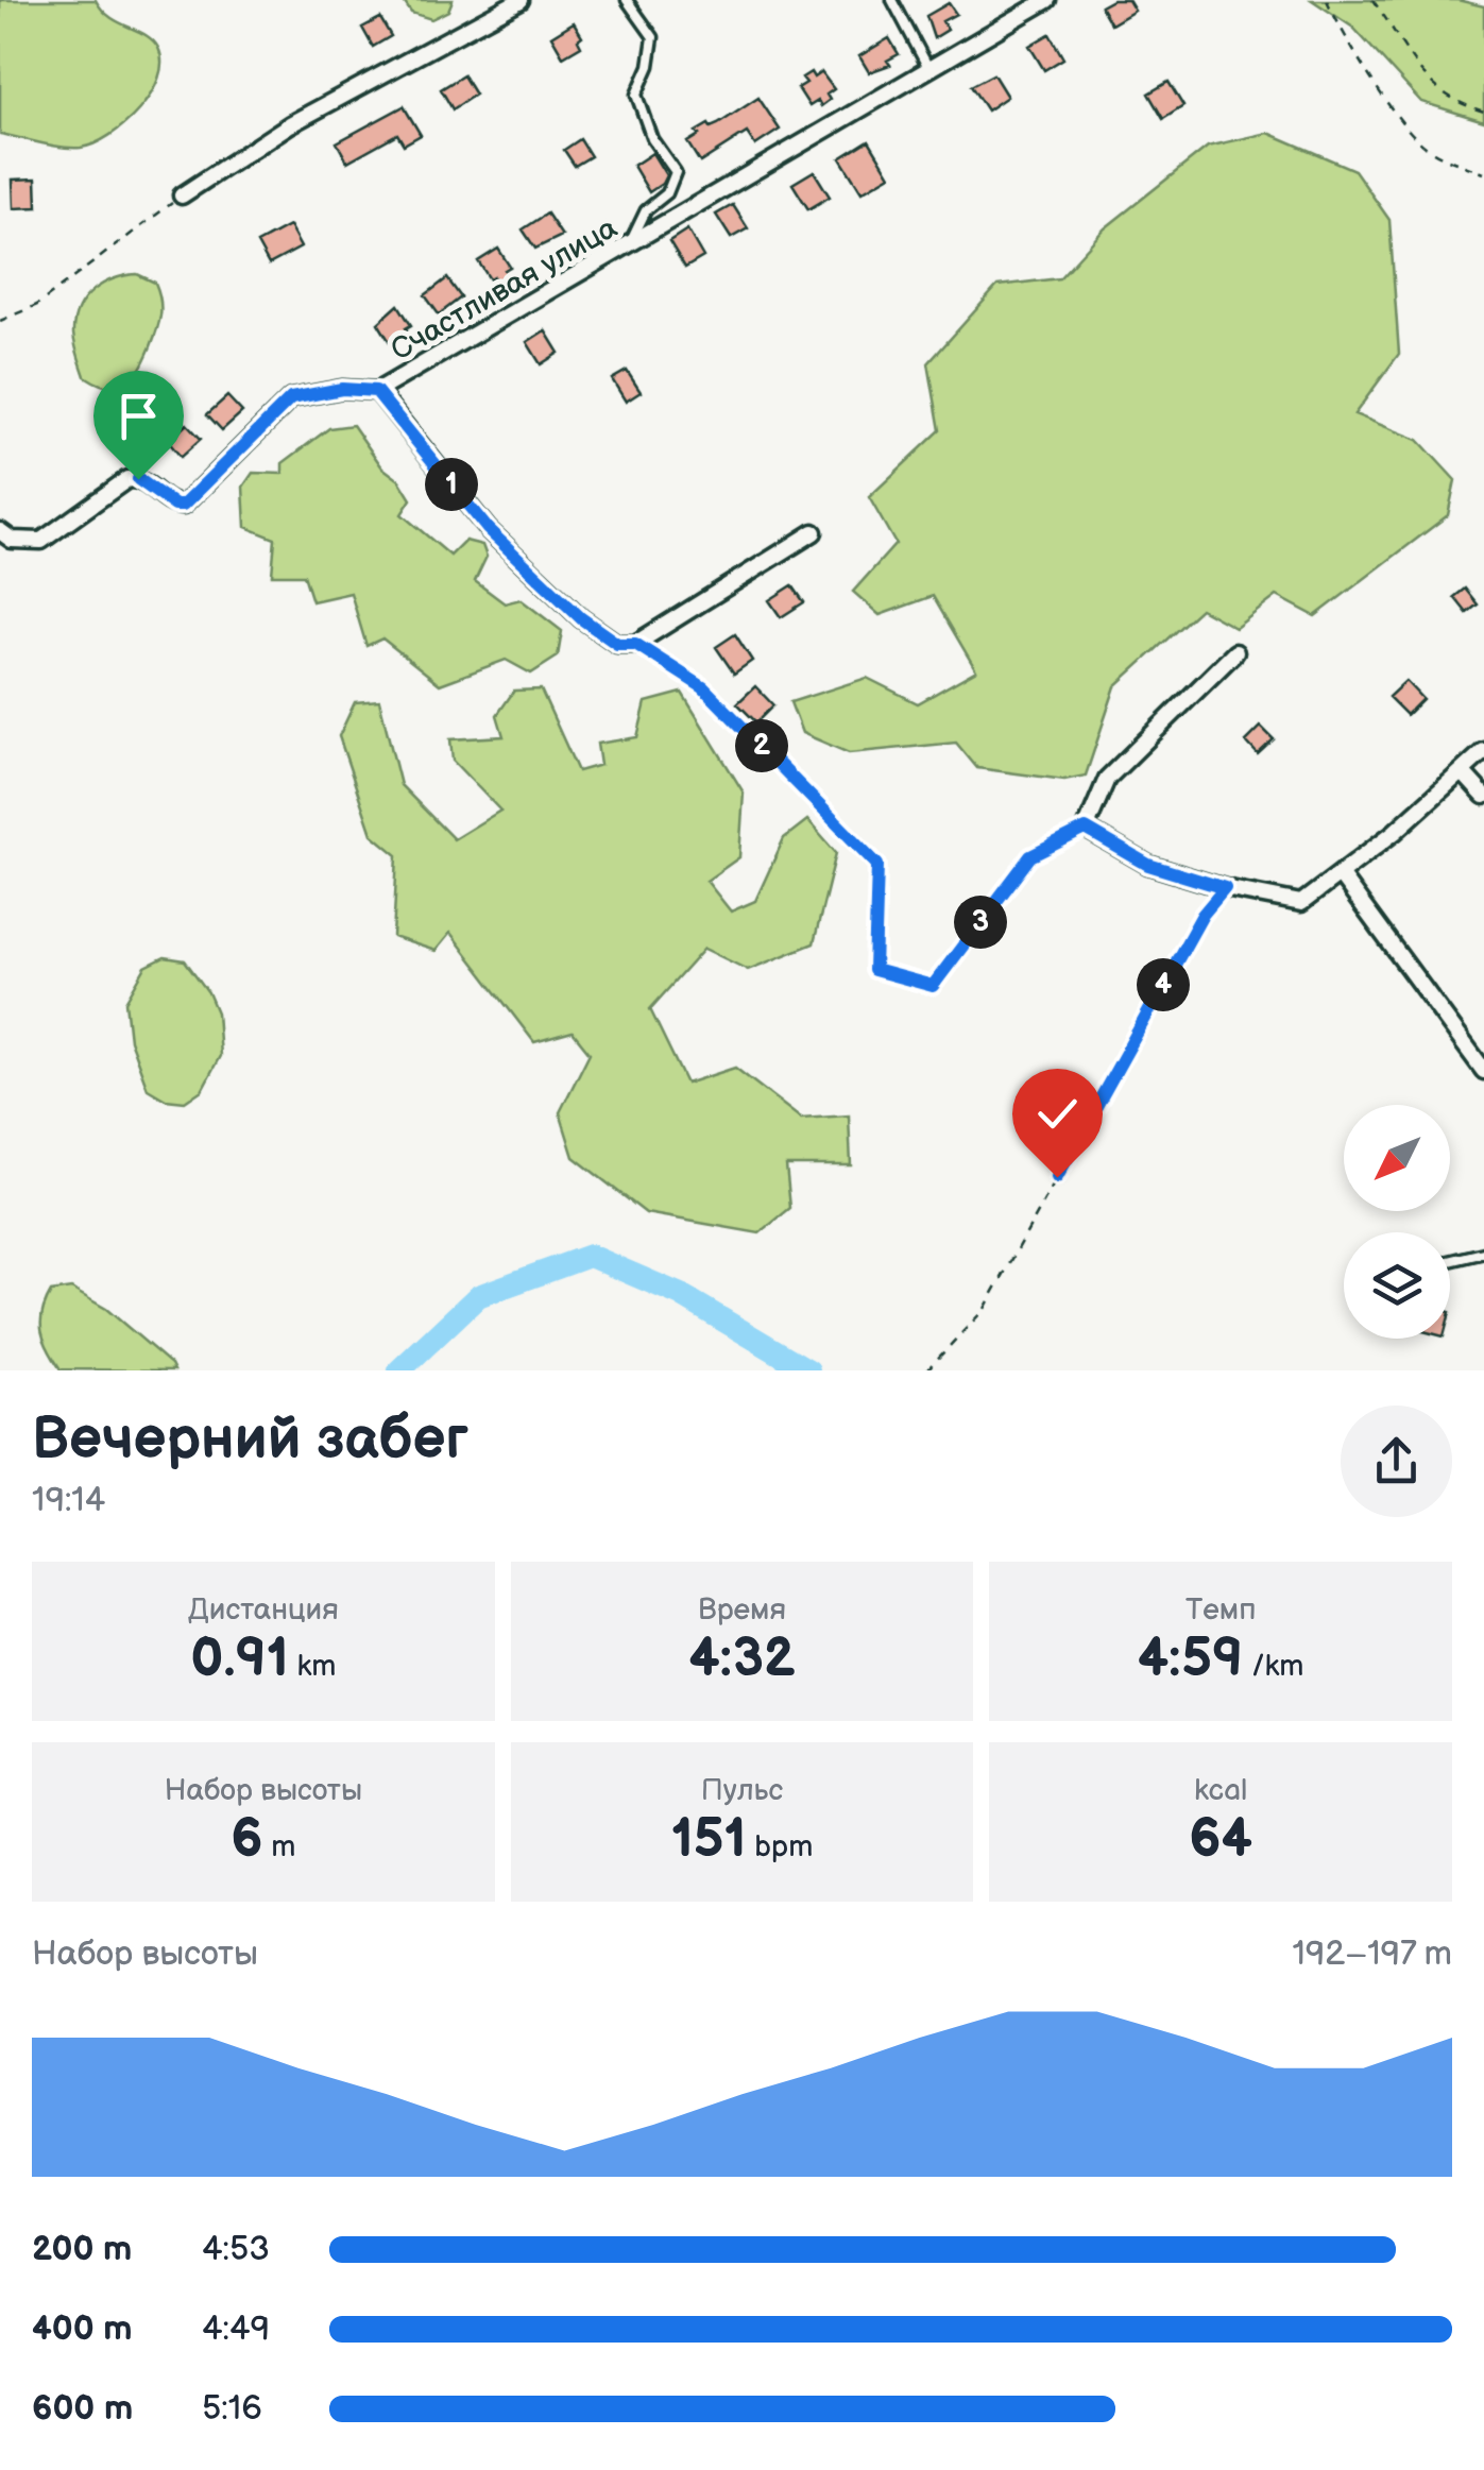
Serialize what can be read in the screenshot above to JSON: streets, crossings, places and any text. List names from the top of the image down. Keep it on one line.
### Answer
{"streets":{"street":["Счастливая улица"]},"north":"bottom left","page":{"pins":["1","2","3","4"],"heading":["Вечерний забег","19:14"],"stats":[["Дистанция","0.91 km"],["Время","4:32"],["Темп","4:59 /km"],["Набор высоты","6 m"],["Пульс","151 bpm"],["kcal","64"]],"chart":["Набор высоты","192–197 m"],"list":[{"name":"200 m","note":"4:53"},{"name":"400 m","note":"4:49"},{"name":"600 m","note":"5:16"}]}}
